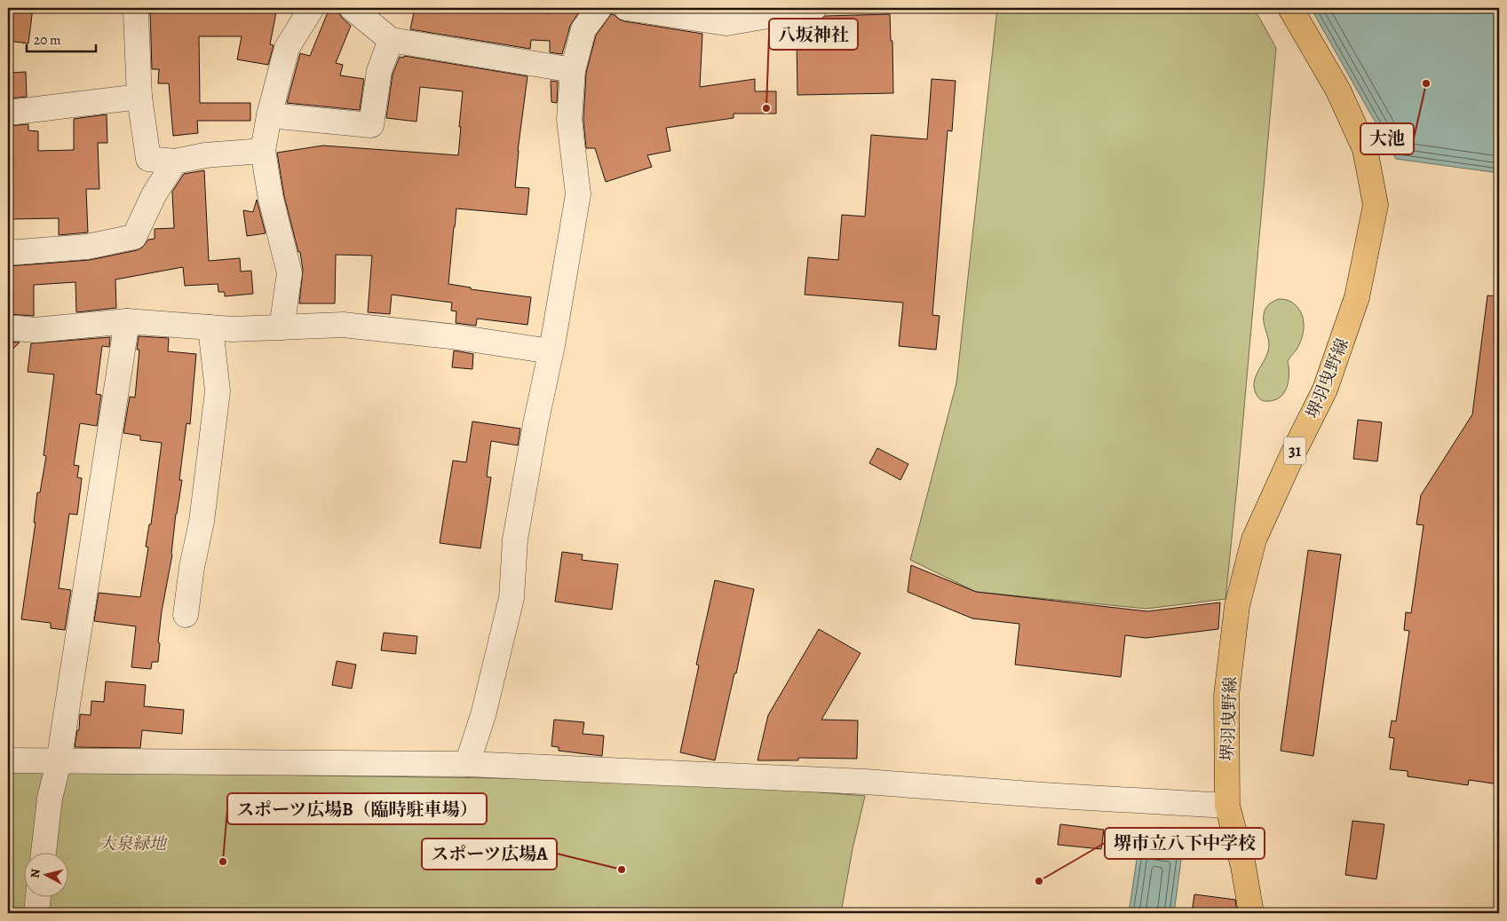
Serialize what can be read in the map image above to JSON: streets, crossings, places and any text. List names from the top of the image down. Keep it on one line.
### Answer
{"streets":{"main road":["堺羽曳野線","31"]},"parks":["大泉緑地"],"places":["大池","八坂神社","スポーツ広場B（臨時駐車場）","スポーツ広場A","堺市立八下中学校"],"scale_bar":"20 m","north":"left"}
